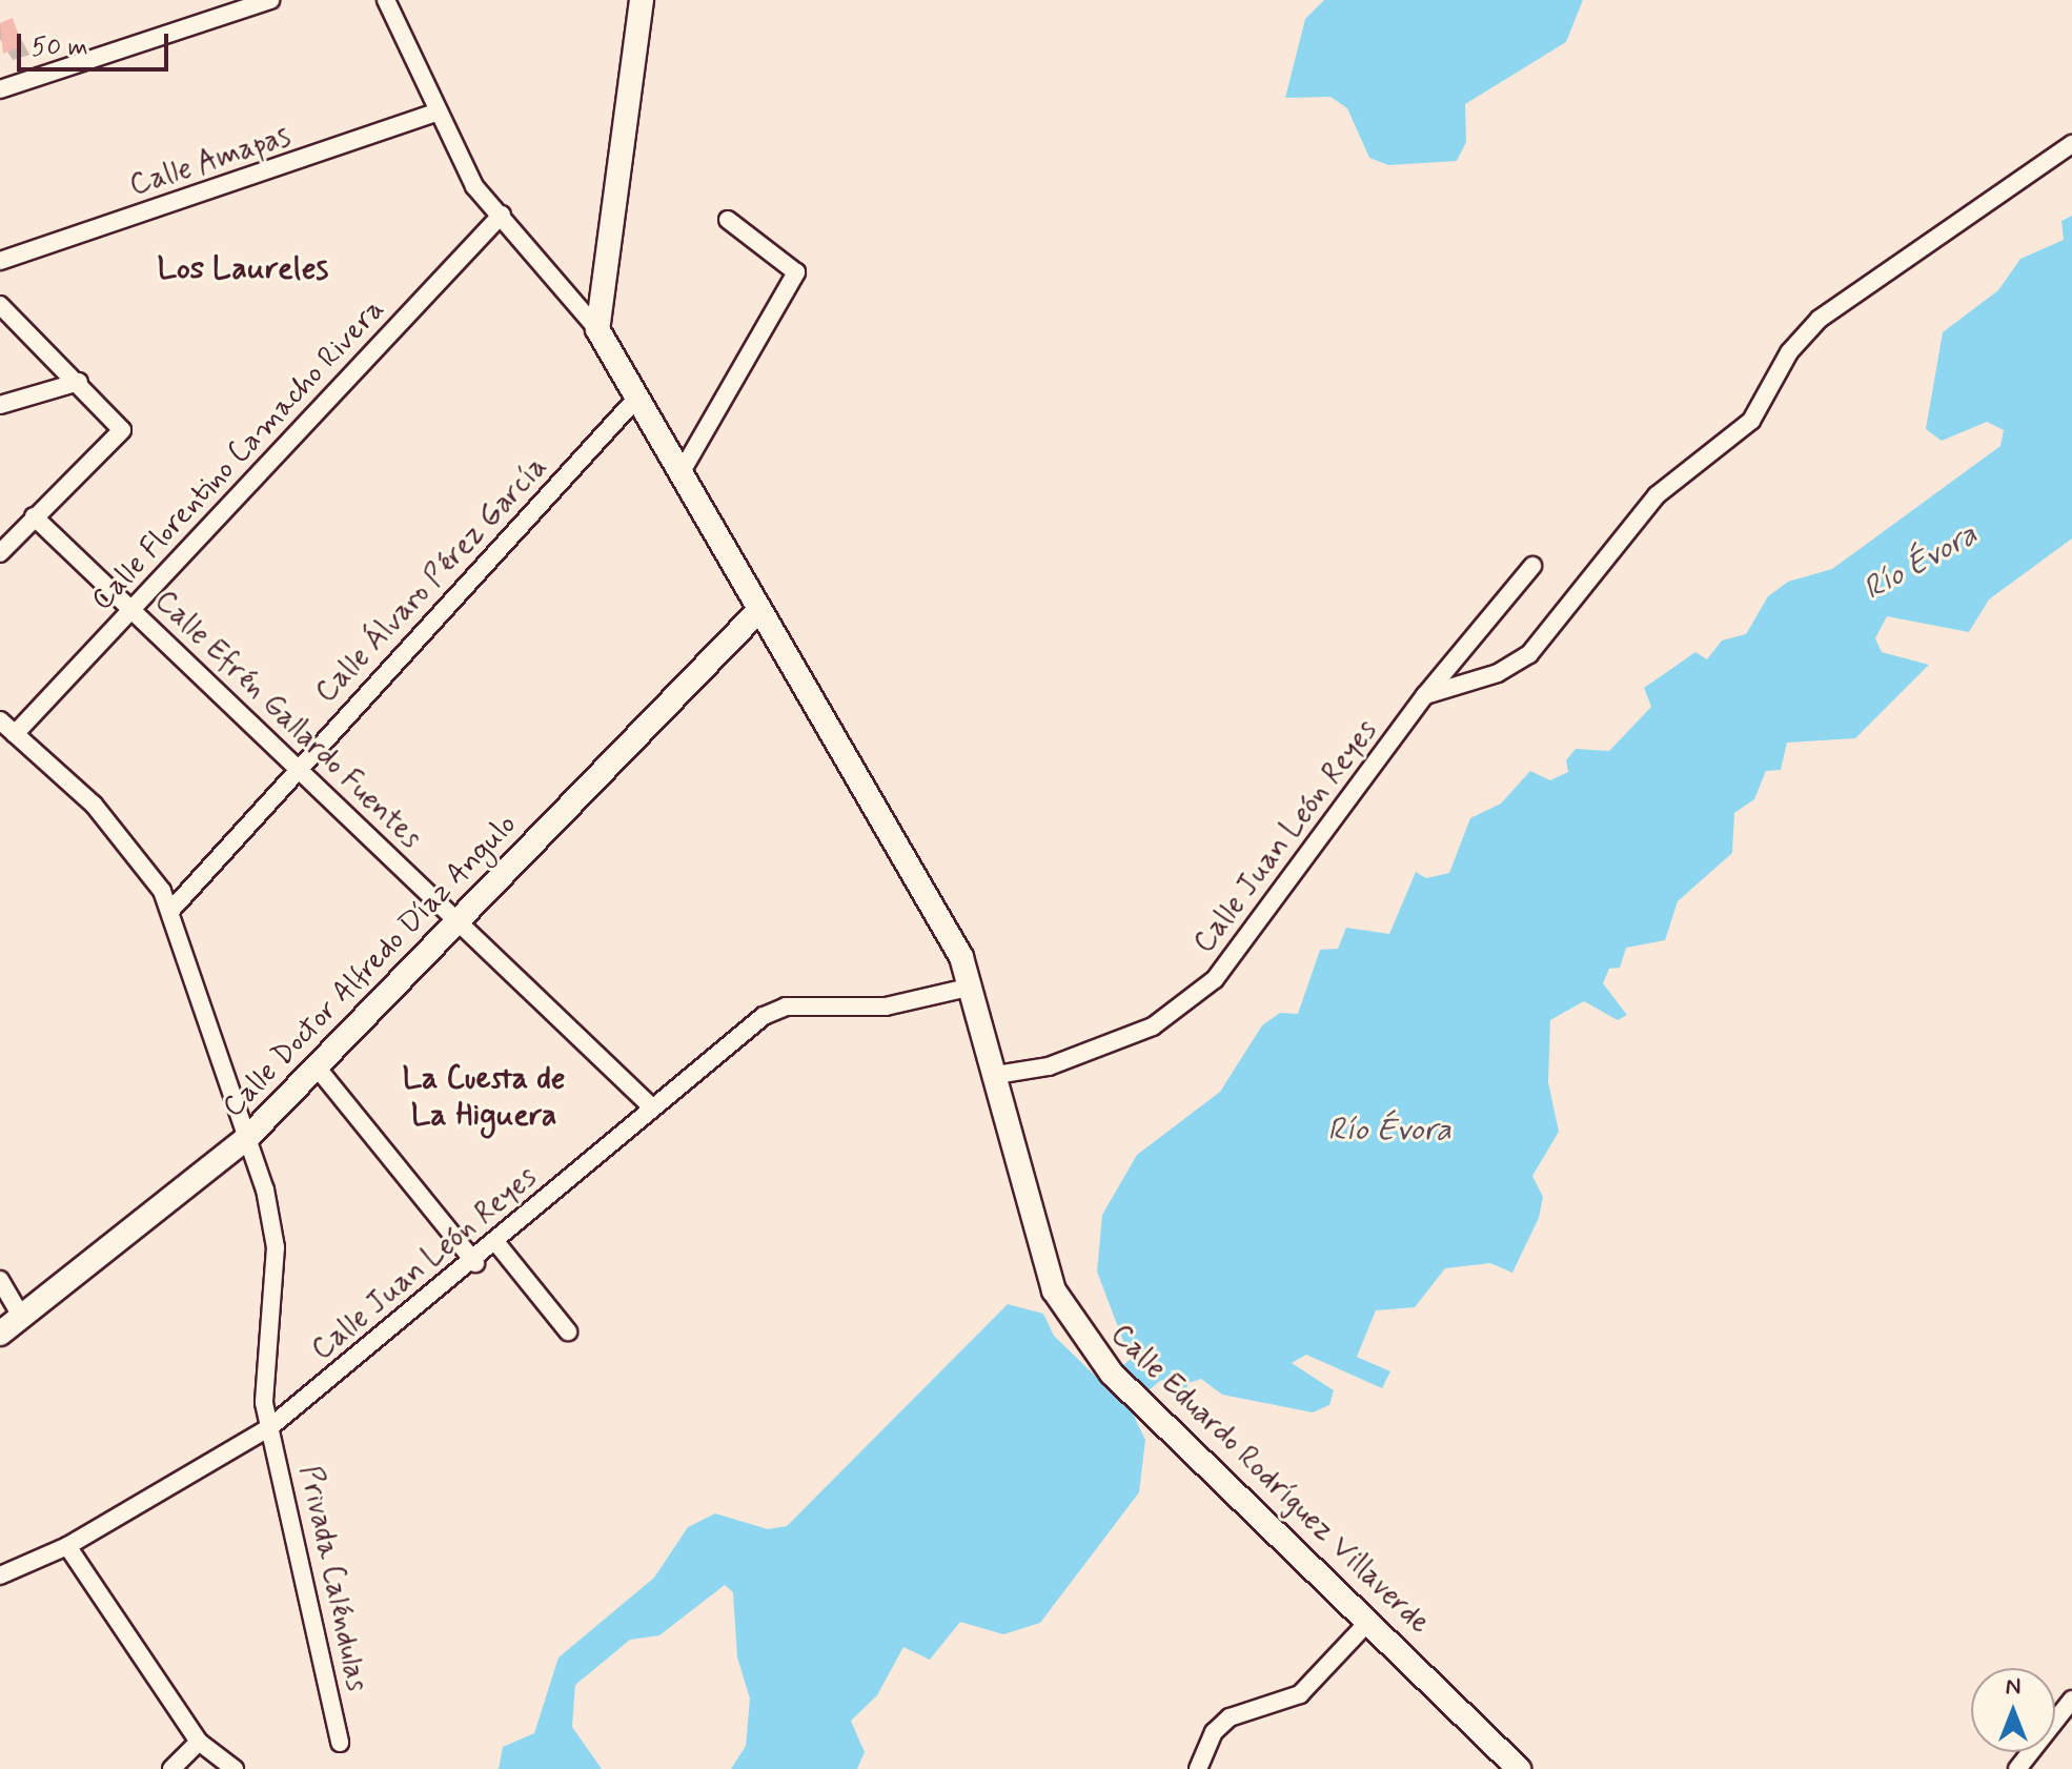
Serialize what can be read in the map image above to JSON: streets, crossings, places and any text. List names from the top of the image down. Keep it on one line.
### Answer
{"streets":{"street":["Calle Amapas","Calle Florentino Camacho Rivera","Calle Álvaro Pérez García","Calle Efrén Gallardo Fuentes","Calle Juan León Reyes","Calle Doctor Alfredo Díaz Angulo","Calle Eduardo Rodríguez Villaverde","Privada Caléndulas"]},"crossings":[["Calle Florentino Camacho Rivera","Calle Efrén Gallardo Fuentes"],["Calle Florentino Camacho Rivera","Privada Caléndulas"],["Calle Álvaro Pérez García","Calle Efrén Gallardo Fuentes"],["Calle Álvaro Pérez García","Calle Eduardo Rodríguez Villaverde"],["Calle Álvaro Pérez García","Privada Caléndulas"],["Calle Efrén Gallardo Fuentes","Calle Juan León Reyes"],["Calle Efrén Gallardo Fuentes","Calle Doctor Alfredo Díaz Angulo"],["Calle Juan León Reyes","Calle Eduardo Rodríguez Villaverde"],["Calle Juan León Reyes","Privada Caléndulas"],["Calle Doctor Alfredo Díaz Angulo","Calle Eduardo Rodríguez Villaverde"],["Calle Doctor Alfredo Díaz Angulo","Privada Caléndulas"]],"districts":["Los Laureles","La Cuesta de La Higuera"],"water":["Río Évora"],"scale_bar":"50 m","north":"top"}
